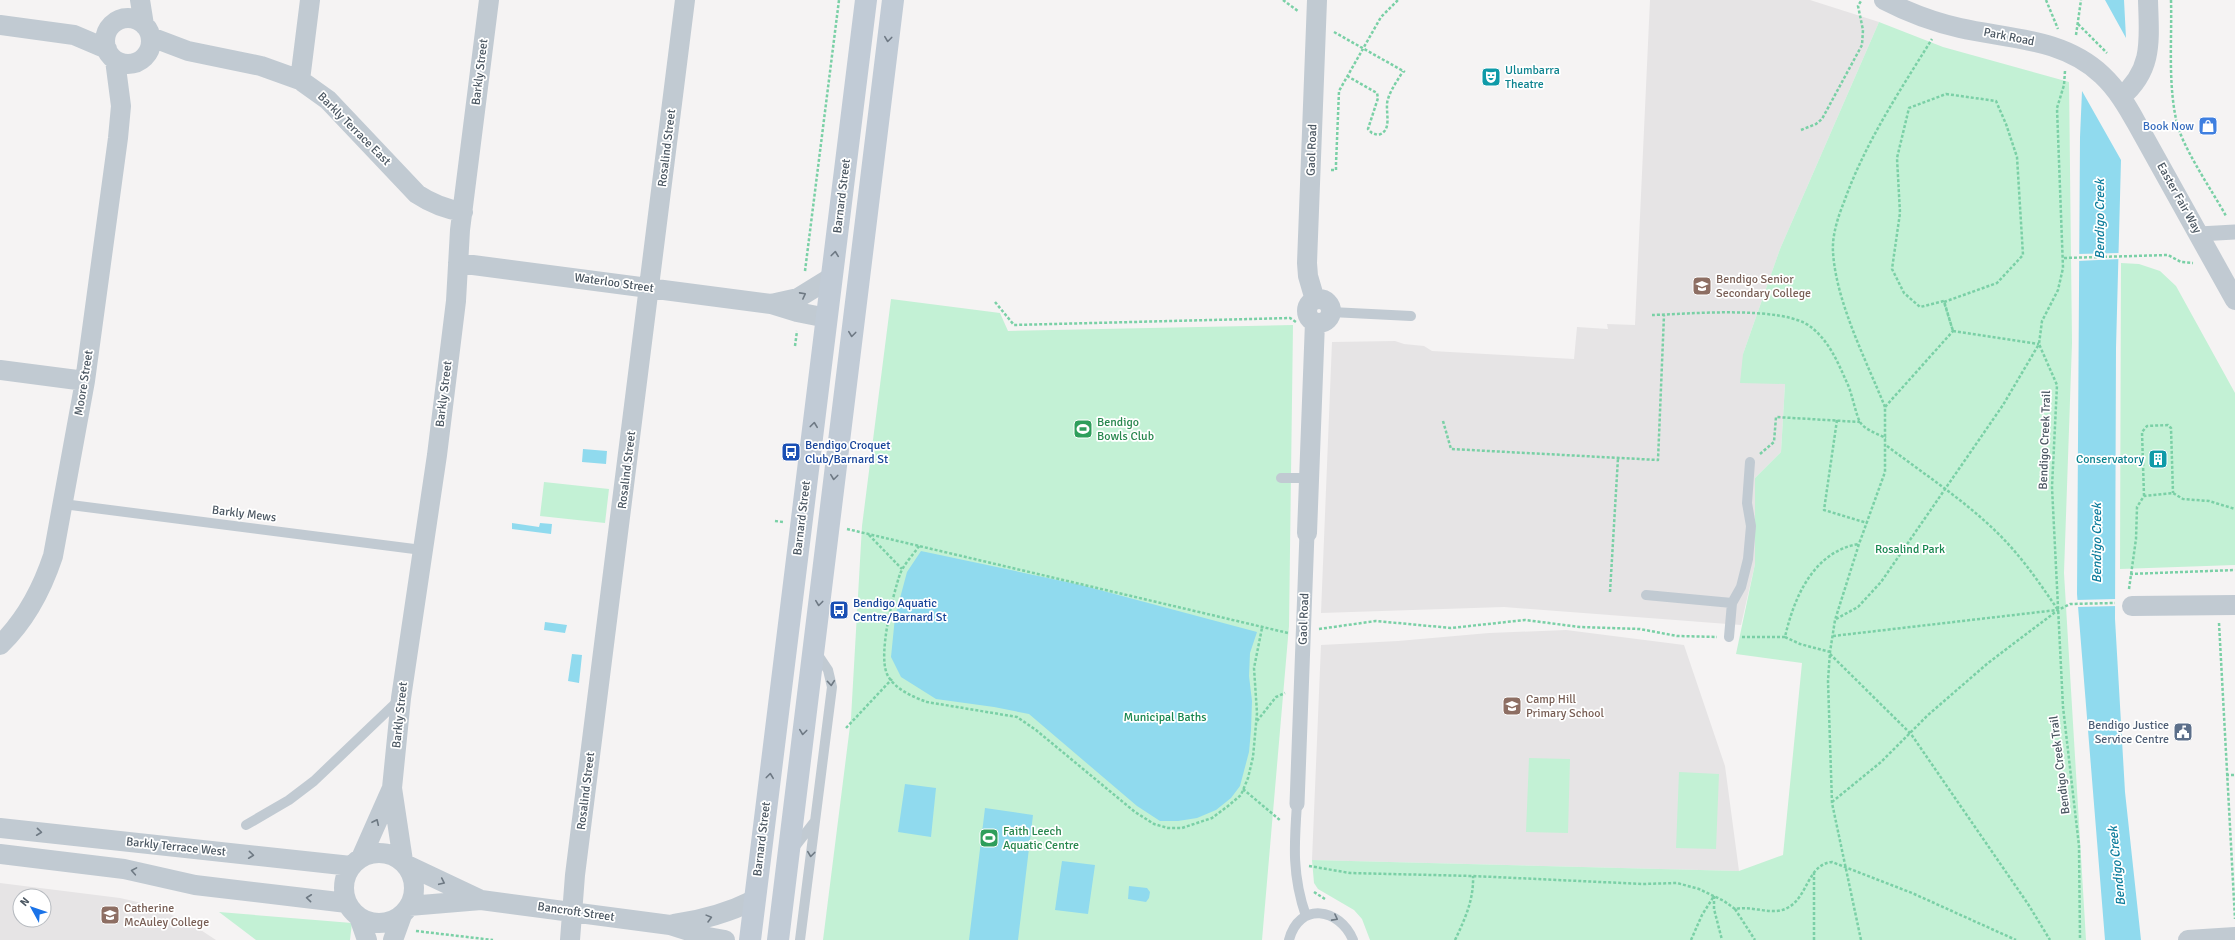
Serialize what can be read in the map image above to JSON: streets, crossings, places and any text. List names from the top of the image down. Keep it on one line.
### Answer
{"streets":{"main road":["Barnard Street"],"street":["Park Road","Barkly Street","Barkly Terrace East","Rosalind Street","Gaol Road","Easter Fair Way","Waterloo Street","Moore Street","Barkly Terrace West","Bancroft Street"],"lane":["Barkly Mews"],"path":["Bendigo Creek Trail"]},"crossings":[["Park Road","Easter Fair Way"],["Barkly Street","Barkly Terrace East"],["Barkly Street","Waterloo Street"],["Barkly Street","Barkly Mews"],["Barkly Street","Barkly Terrace West"],["Barkly Street","Bancroft Street"],["Barkly Terrace East","Moore Street"],["Rosalind Street","Waterloo Street"],["Rosalind Street","Bancroft Street"],["Barnard Street","Waterloo Street"],["Barnard Street","Bancroft Street"],["Moore Street","Barkly Mews"],["Barkly Terrace West","Bancroft Street"]],"water":["Bendigo Creek"],"parks":["Rosalind Park","Municipal Baths"],"places":{"theatre":["Ulumbarra Theatre"],"shop":["Book Now"],"school or university":["Bendigo Senior Secondary College","Camp Hill Primary School","Catherine McAuley College"],"sports":["Bendigo Bowls Club","Faith Leech Aquatic Centre"],"bus stop":["Bendigo Croquet Club/Barnard St","Bendigo Aquatic Centre/Barnard St"],"building":["Conservatory"],"public building":["Bendigo Justice Service Centre"]},"north":"top left"}
